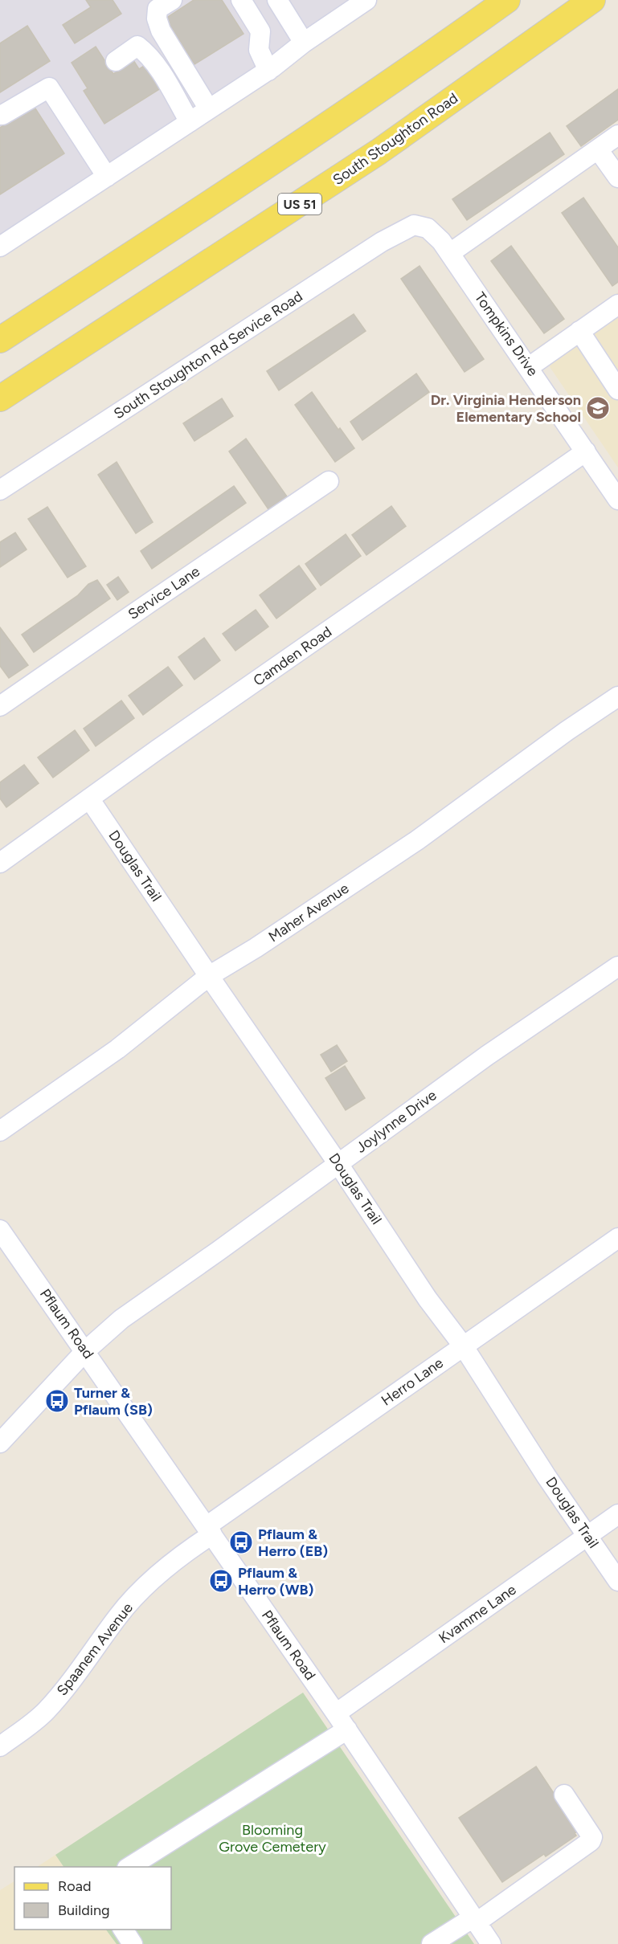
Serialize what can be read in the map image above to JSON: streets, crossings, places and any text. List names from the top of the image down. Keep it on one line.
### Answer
{"streets":{"main road":["South Stoughton Road","US 51"],"street":["Tompkins Drive","South Stoughton Rd Service Road","Service Lane","Camden Road","Douglas Trail","Maher Avenue","Joylynne Drive","Pflaum Road","Herro Lane","Kvamme Lane","Spaanem Avenue"]},"crossings":[["Tompkins Drive","South Stoughton Rd Service Road"],["Tompkins Drive","Camden Road"],["Camden Road","Douglas Trail"],["Douglas Trail","Maher Avenue"],["Douglas Trail","Joylynne Drive"],["Douglas Trail","Herro Lane"],["Douglas Trail","Kvamme Lane"],["Joylynne Drive","Pflaum Road"],["Pflaum Road","Herro Lane"],["Pflaum Road","Kvamme Lane"],["Pflaum Road","Spaanem Avenue"],["Herro Lane","Spaanem Avenue"]],"parks":["Blooming Grove Cemetery"],"places":{"school or university":["Dr. Virginia Henderson Elementary School"],"bus stop":["Turner & Pflaum (SB)","Pflaum & Herro (EB)","Pflaum & Herro (WB)"]},"legend":["Road","Building"]}
